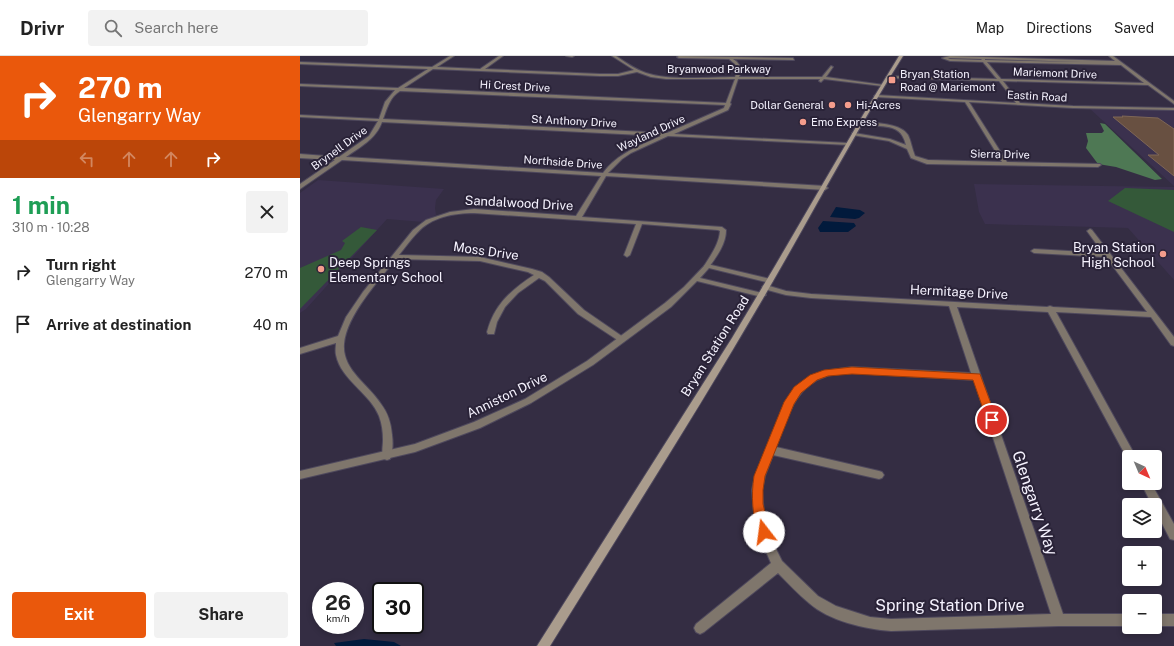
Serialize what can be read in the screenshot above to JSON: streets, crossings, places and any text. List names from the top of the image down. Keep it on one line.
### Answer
{"streets":{"main road":["Bryan Station Road"],"street":["Bryanwood Parkway","Mariemont Drive","Hi Crest Drive","Eastin Road","St Anthony Drive","Wayland Drive","Brynell Drive","Sierra Drive","Northside Drive","Sandalwood Drive","Moss Drive","Hermitage Drive","Anniston Drive","Glengarry Way","Spring Station Drive"]},"crossings":[["Bryanwood Parkway","Bryan Station Road"],["Mariemont Drive","Bryan Station Road"],["Hi Crest Drive","Wayland Drive"],["Hi Crest Drive","Brynell Drive"],["Eastin Road","Bryan Station Road"],["St Anthony Drive","Wayland Drive"],["St Anthony Drive","Brynell Drive"],["St Anthony Drive","Bryan Station Road"],["Wayland Drive","Northside Drive"],["Wayland Drive","Sandalwood Drive"],["Brynell Drive","Northside Drive"],["Sierra Drive","Bryan Station Road"],["Northside Drive","Bryan Station Road"],["Sandalwood Drive","Moss Drive"],["Sandalwood Drive","Anniston Drive"],["Moss Drive","Anniston Drive"],["Hermitage Drive","Bryan Station Road"],["Hermitage Drive","Glengarry Way"],["Glengarry Way","Spring Station Drive"]],"places":{"transit":["Bryan Station Road @ Mariemont"],"other":["Dollar General","Hi-Acres","Emo Express","Bryan Station High School","Deep Springs Elementary School"]},"north":"bottom right","page":{"header":"Drivr","search":"Search here","nav":["Map","Directions","Saved"],"turn":["270 m","Glengarry Way"],"heading":["1 min","310 m · 10:28"],"list":[{"name":"Turn right","note":"Glengarry Way","value":"270 m"},{"name":"Arrive at destination","value":"40 m"}],"map_buttons":["+","−"],"speed":"26 km/h","limit":"30","buttons":["Exit","Share"]}}
